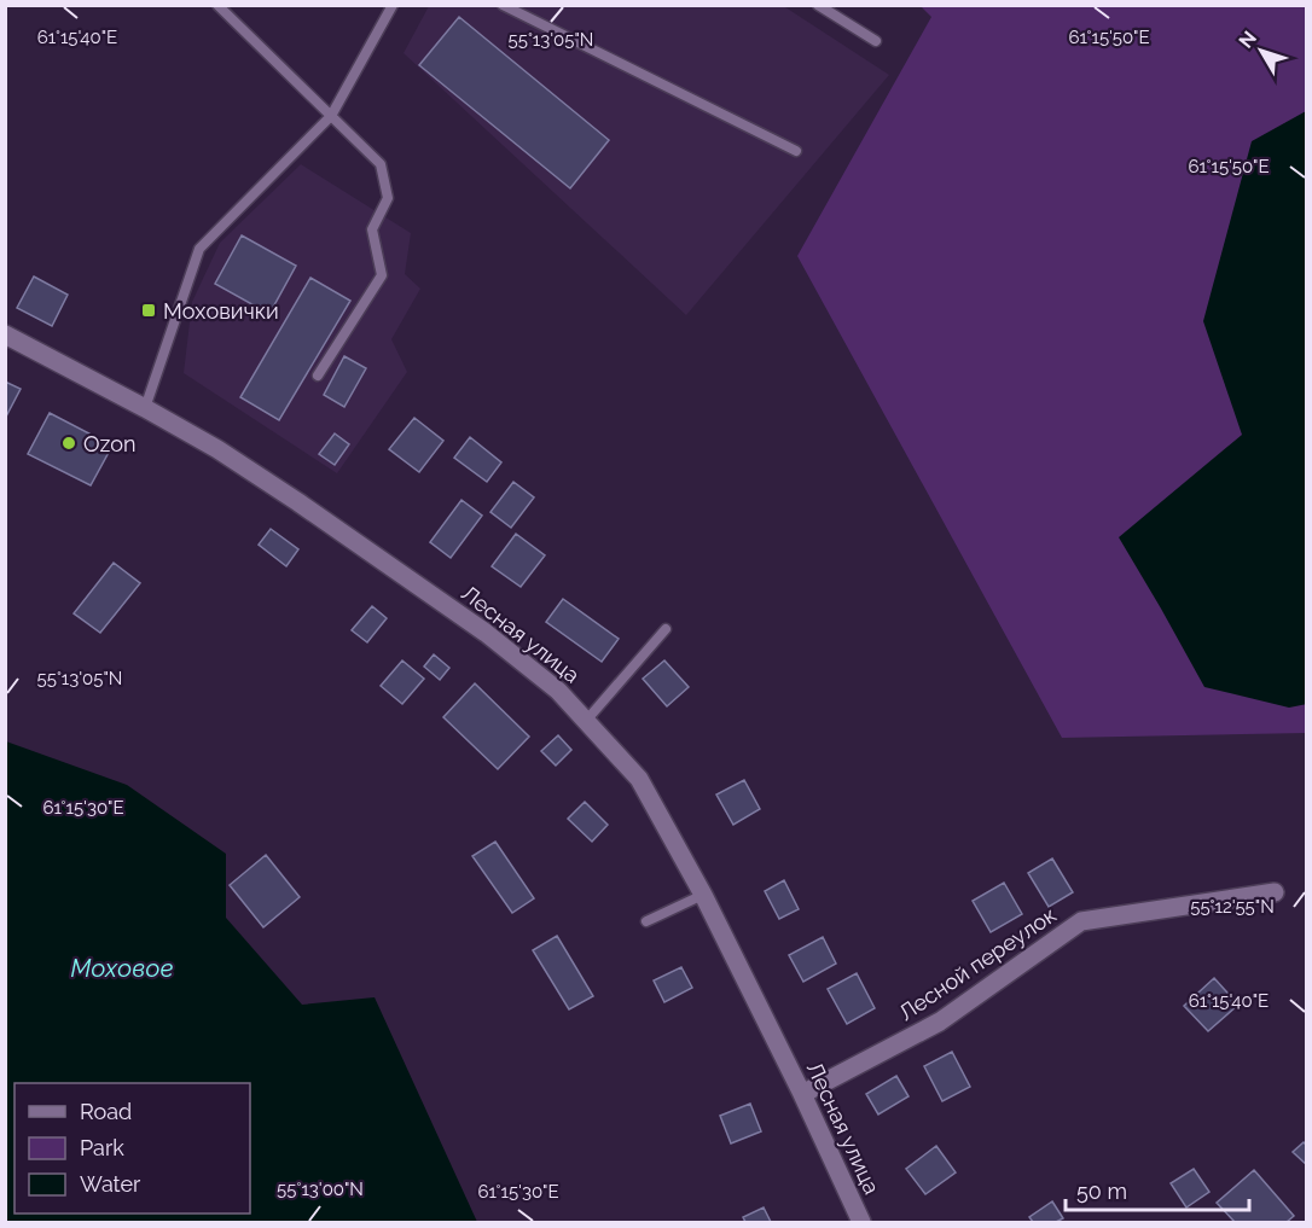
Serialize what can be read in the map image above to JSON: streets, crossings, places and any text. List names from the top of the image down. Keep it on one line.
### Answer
{"streets":{"street":["Лесная улица","Лесной переулок"]},"crossings":[["Лесная улица","Лесной переулок"]],"water":["Моховое"],"places":{"transit":["Моховички"],"other":["Ozon"]},"legend":["Road","Park","Water"],"scale_bar":"50 m","north":"top left","coordinates":["61°15'50\"E","61°15'40\"E","55°13'05\"N","61°15'30\"E","55°12'55\"N","55°13'00\"N"]}
